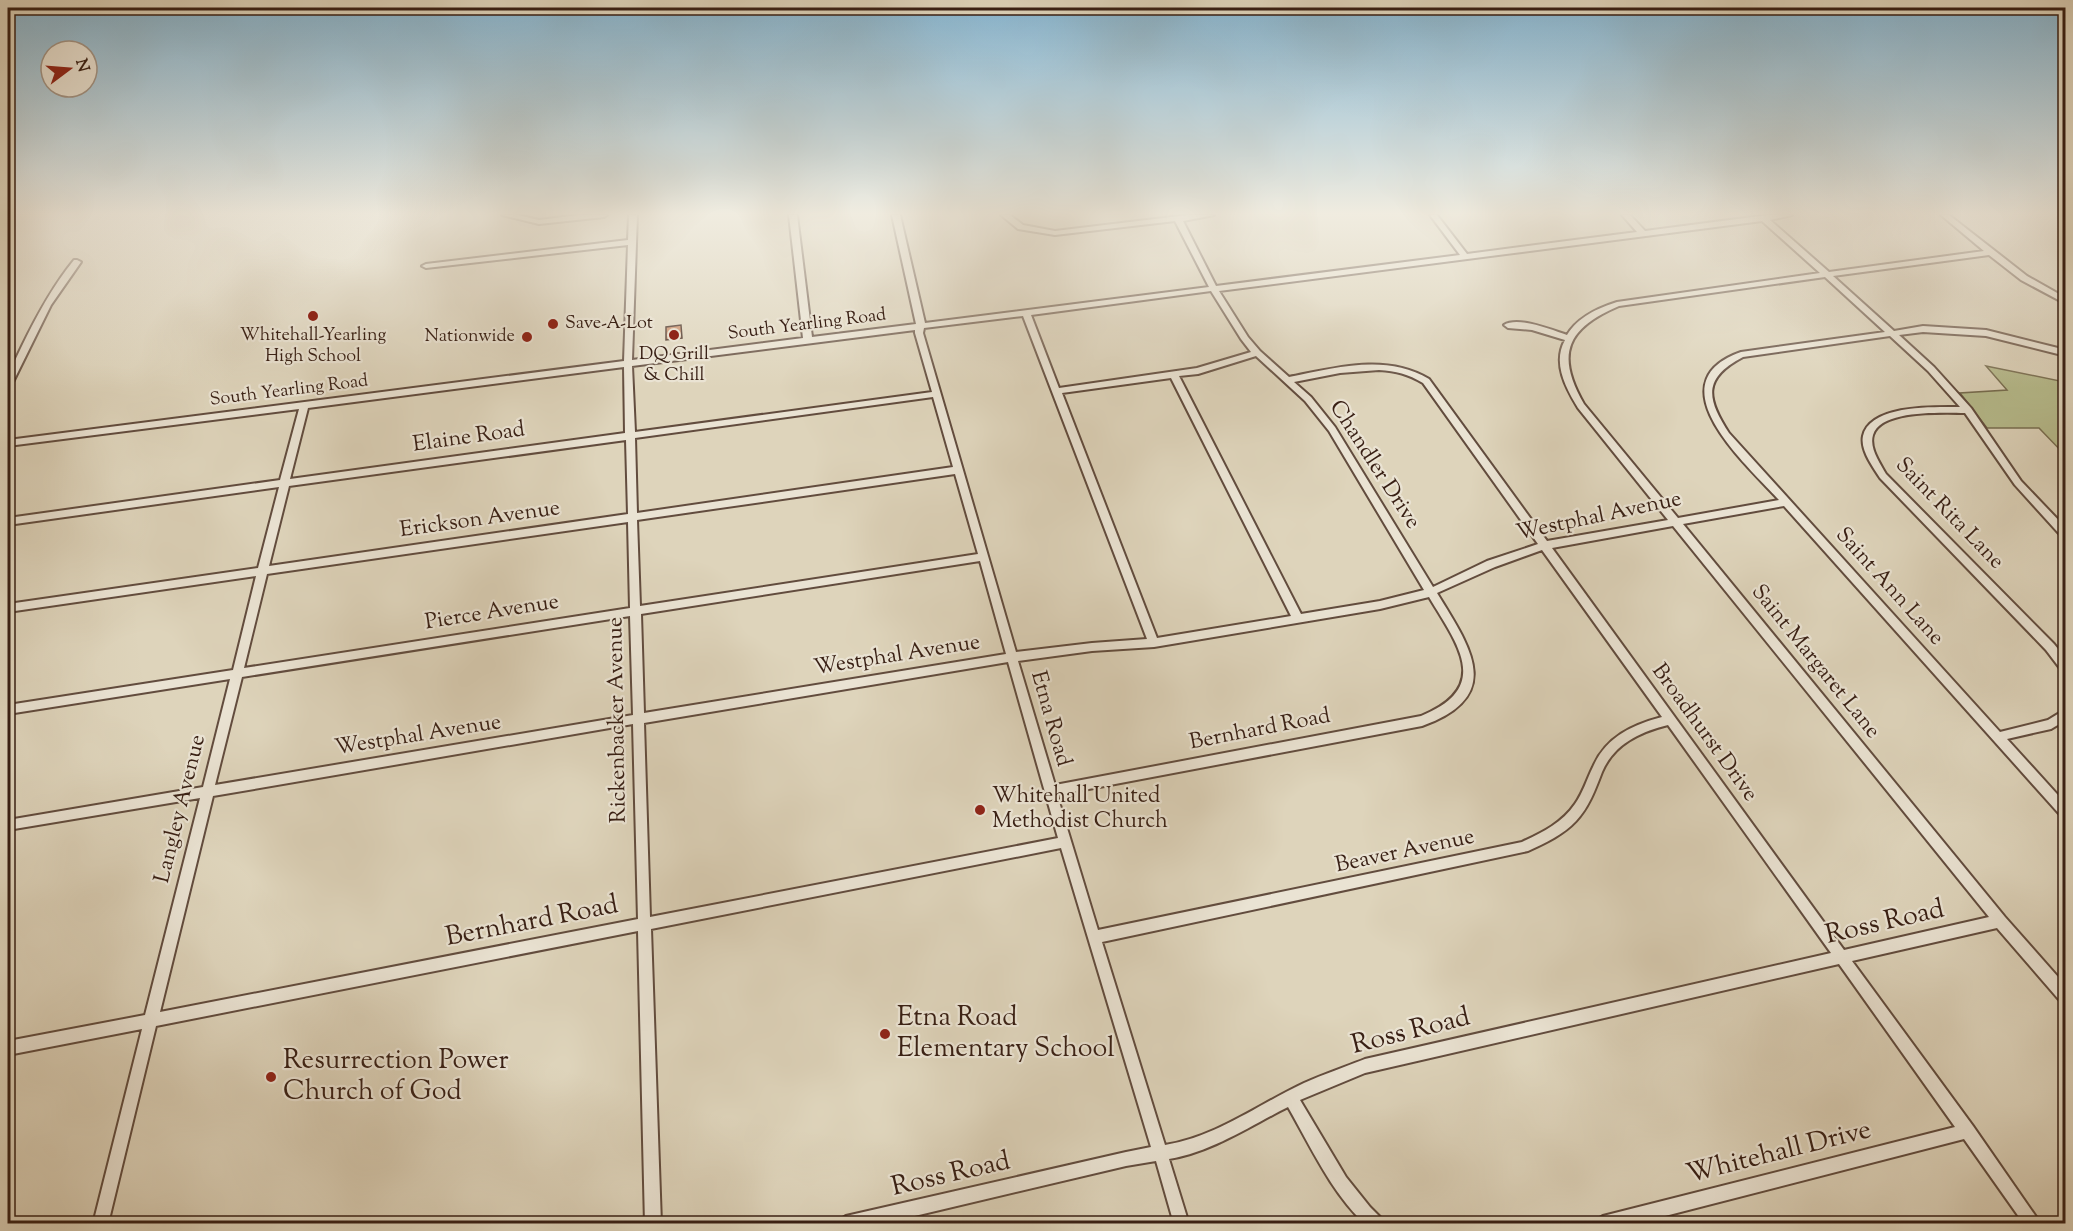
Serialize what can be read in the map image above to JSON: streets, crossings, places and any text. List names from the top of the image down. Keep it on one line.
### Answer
{"streets":{"street":["South Yearling Road","Elaine Road","Chandler Drive","Saint Rita Lane","Westphal Avenue","Erickson Avenue","Saint Ann Lane","Pierce Avenue","Saint Margaret Lane","Etna Road","Rickenbacker Avenue","Bernhard Road","Broadhurst Drive","Langley Avenue","Beaver Avenue","Ross Road","Whitehall Drive"]},"crossings":[["South Yearling Road","Chandler Drive"],["South Yearling Road","Etna Road"],["South Yearling Road","Rickenbacker Avenue"],["South Yearling Road","Langley Avenue"],["Elaine Road","Etna Road"],["Elaine Road","Rickenbacker Avenue"],["Elaine Road","Langley Avenue"],["Chandler Drive","Westphal Avenue"],["Chandler Drive","Bernhard Road"],["Chandler Drive","Broadhurst Drive"],["Westphal Avenue","Saint Ann Lane"],["Westphal Avenue","Saint Margaret Lane"],["Westphal Avenue","Etna Road"],["Westphal Avenue","Rickenbacker Avenue"],["Westphal Avenue","Broadhurst Drive"],["Westphal Avenue","Langley Avenue"],["Erickson Avenue","Etna Road"],["Erickson Avenue","Rickenbacker Avenue"],["Erickson Avenue","Langley Avenue"],["Pierce Avenue","Etna Road"],["Pierce Avenue","Rickenbacker Avenue"],["Pierce Avenue","Langley Avenue"],["Saint Margaret Lane","Ross Road"],["Etna Road","Bernhard Road"],["Etna Road","Beaver Avenue"],["Etna Road","Ross Road"],["Rickenbacker Avenue","Bernhard Road"],["Bernhard Road","Langley Avenue"],["Broadhurst Drive","Beaver Avenue"],["Broadhurst Drive","Ross Road"],["Broadhurst Drive","Whitehall Drive"]],"places":["Whitehall-Yearling High School","Save-A-Lot","DQ Grill & Chill","Nationwide","Whitehall United Methodist Church","Etna Road Elementary School","Resurrection Power Church of God"],"north":"right"}
